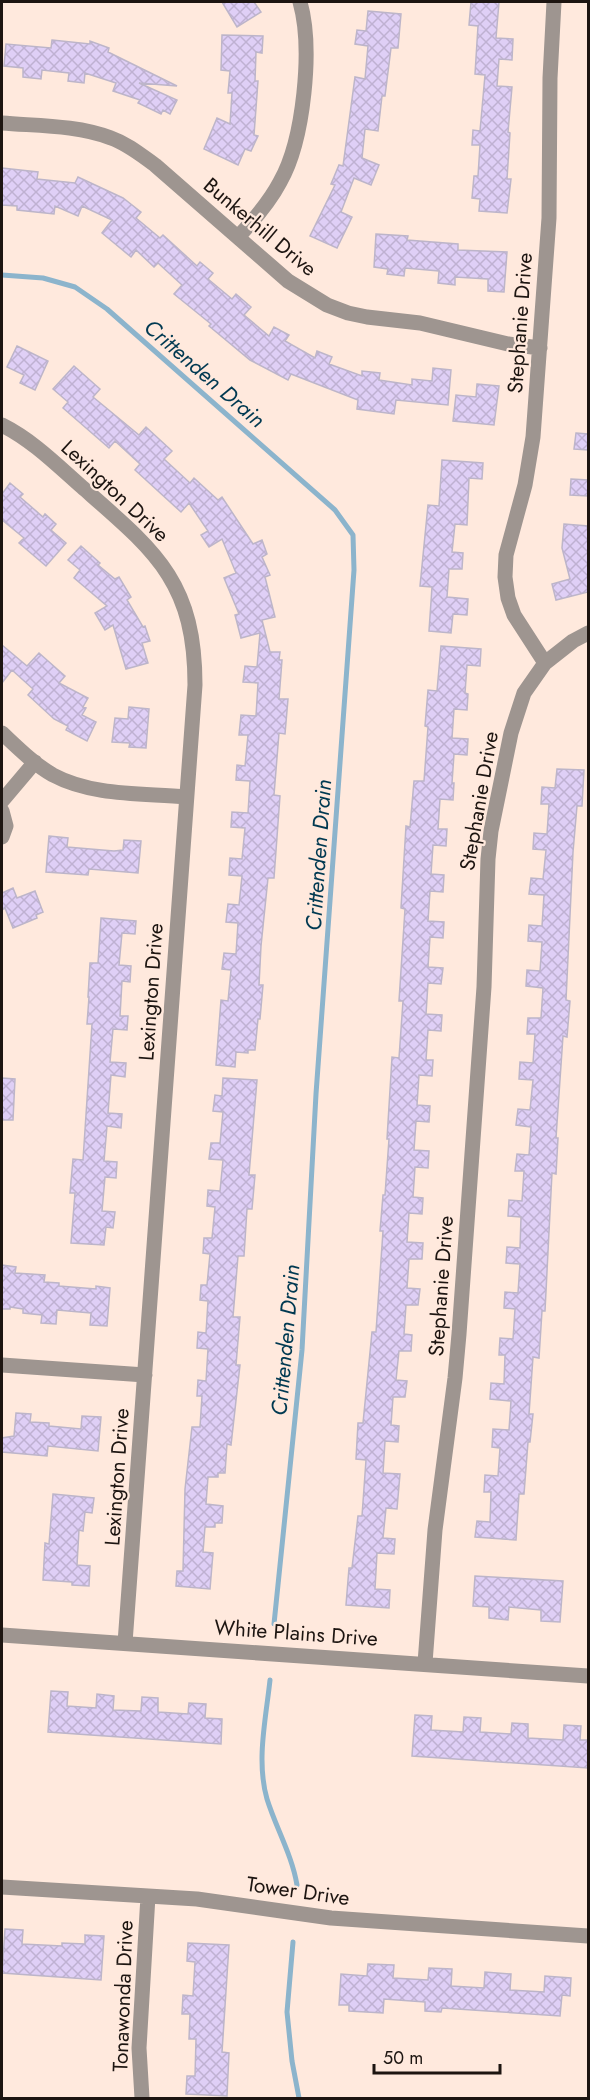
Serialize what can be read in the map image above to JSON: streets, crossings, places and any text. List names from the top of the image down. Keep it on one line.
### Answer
{"streets":{"street":["Bunkerhill Drive","Stephanie Drive","Lexington Drive","White Plains Drive","Tower Drive","Tonawonda Drive"]},"crossings":[["Bunkerhill Drive","Stephanie Drive"],["Stephanie Drive","White Plains Drive"],["Lexington Drive","White Plains Drive"],["Tower Drive","Tonawonda Drive"]],"water":["Crittenden Drain"],"scale_bar":"50 m"}
